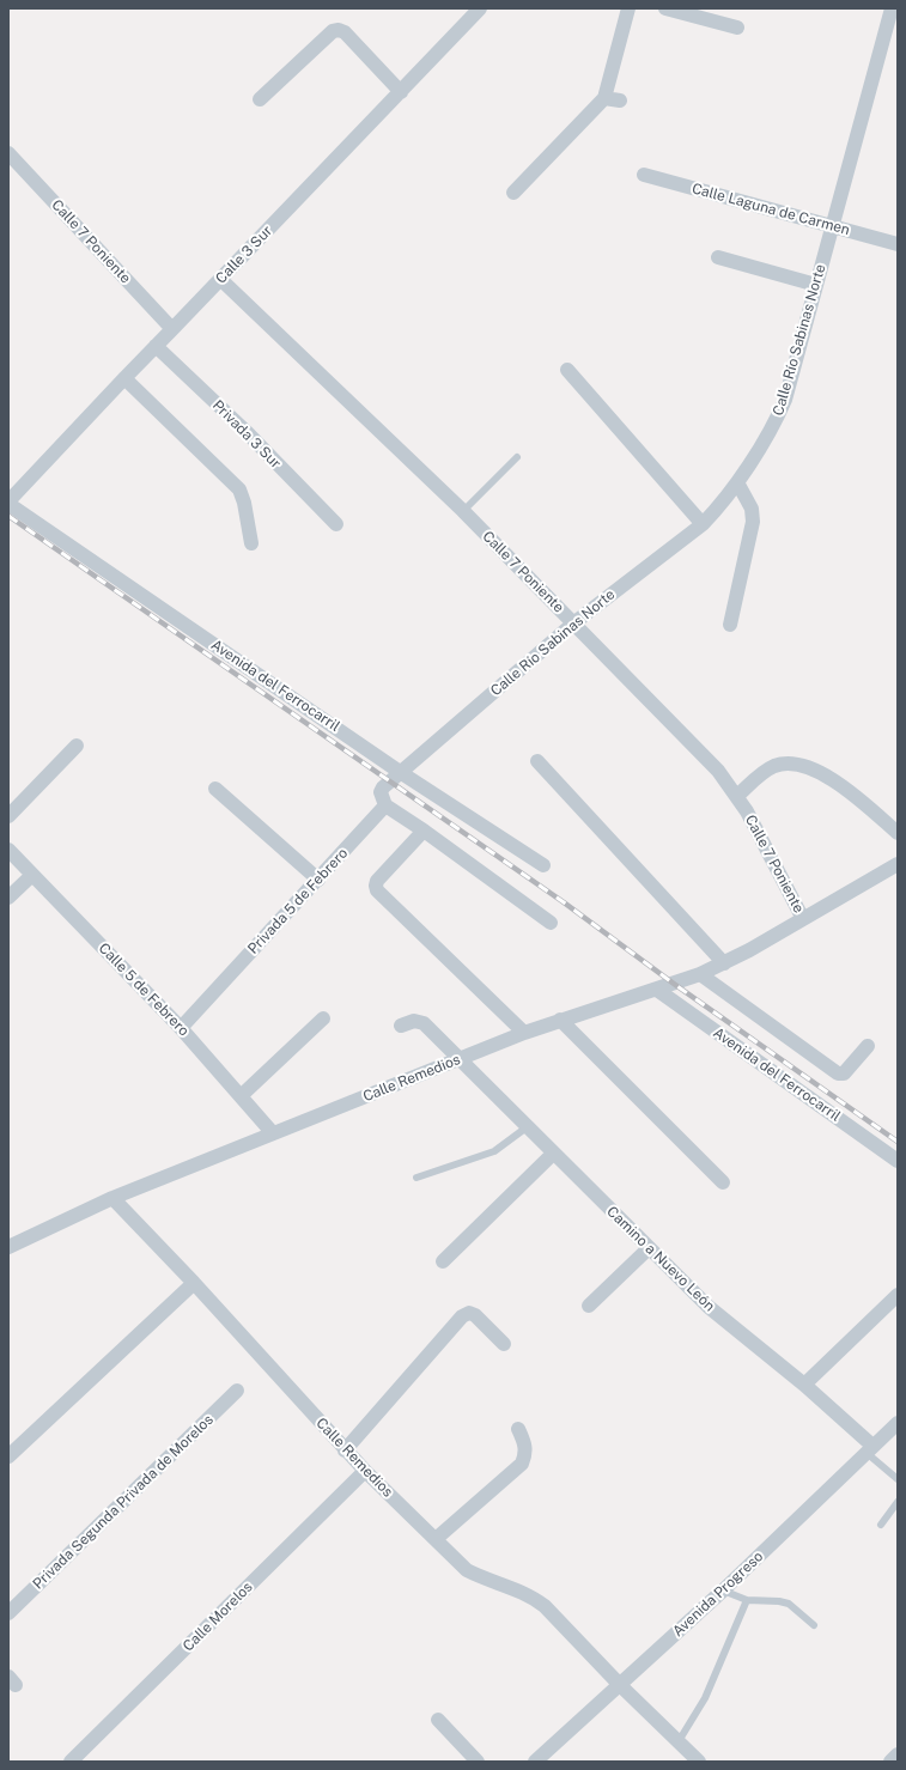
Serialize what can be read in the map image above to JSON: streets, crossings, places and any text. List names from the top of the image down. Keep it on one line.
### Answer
{"streets":{"street":["Calle Laguna de Carmen","Calle 7 Poniente","Calle 3 Sur","Calle Río Sabinas Norte","Privada 3 Sur","Avenida del Ferrocarril","Privada 5 de Febrero","Calle 5 de Febrero","Calle Remedios","Camino a Nuevo León","Privada Segunda Privada de Morelos","Avenida Progreso","Calle Morelos"]},"crossings":[["Calle Laguna de Carmen","Calle Río Sabinas Norte"],["Calle 7 Poniente","Calle 3 Sur"],["Calle 7 Poniente","Calle Río Sabinas Norte"],["Calle 7 Poniente","Calle Remedios"],["Calle 3 Sur","Privada 3 Sur"],["Calle 3 Sur","Avenida del Ferrocarril"],["Calle Río Sabinas Norte","Avenida del Ferrocarril"],["Avenida del Ferrocarril","Calle Remedios"],["Privada 5 de Febrero","Calle 5 de Febrero"],["Calle 5 de Febrero","Calle Remedios"],["Calle Remedios","Camino a Nuevo León"],["Calle Remedios","Avenida Progreso"],["Calle Remedios","Calle Morelos"],["Camino a Nuevo León","Avenida Progreso"]]}
